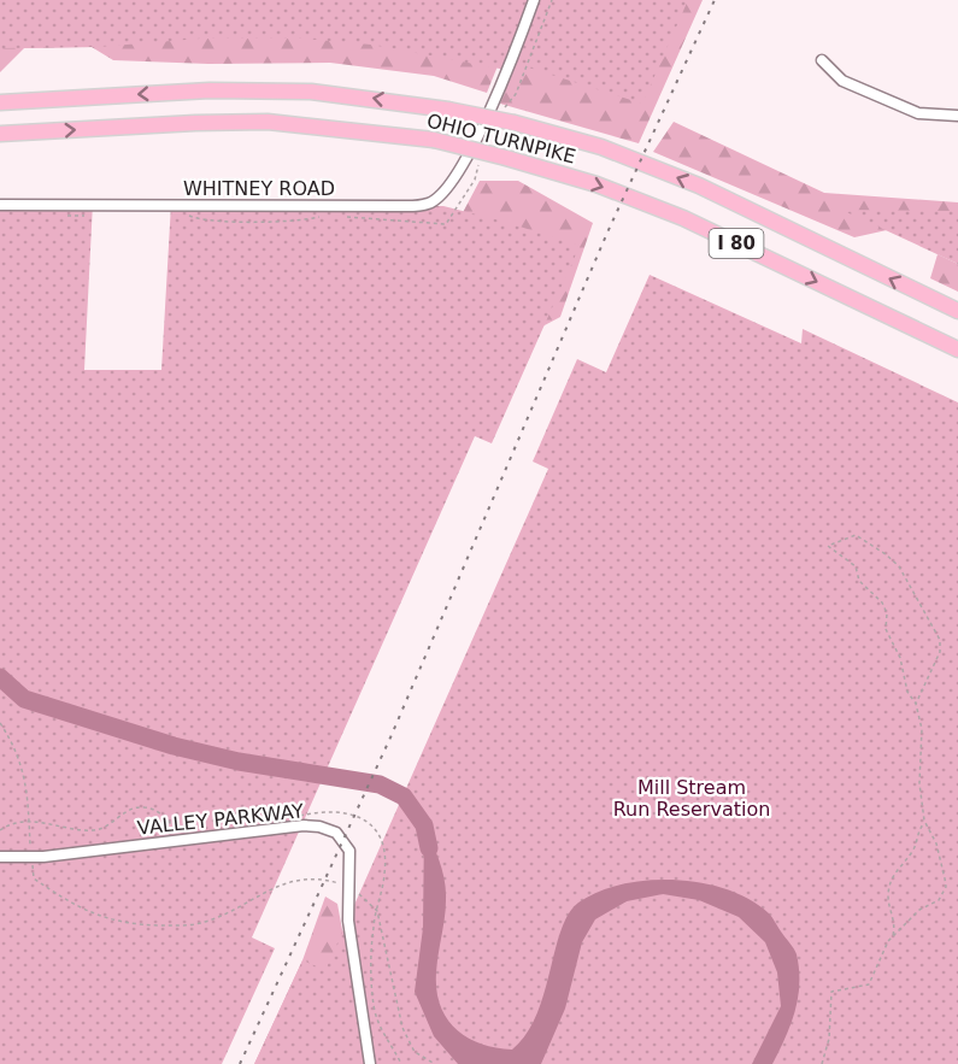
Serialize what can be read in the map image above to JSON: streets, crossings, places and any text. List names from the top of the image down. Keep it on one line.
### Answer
{"streets":{"highway":["OHIO TURNPIKE","I 80"],"street":["WHITNEY ROAD","VALLEY PARKWAY"]},"parks":["Mill Stream Run Reservation"]}
